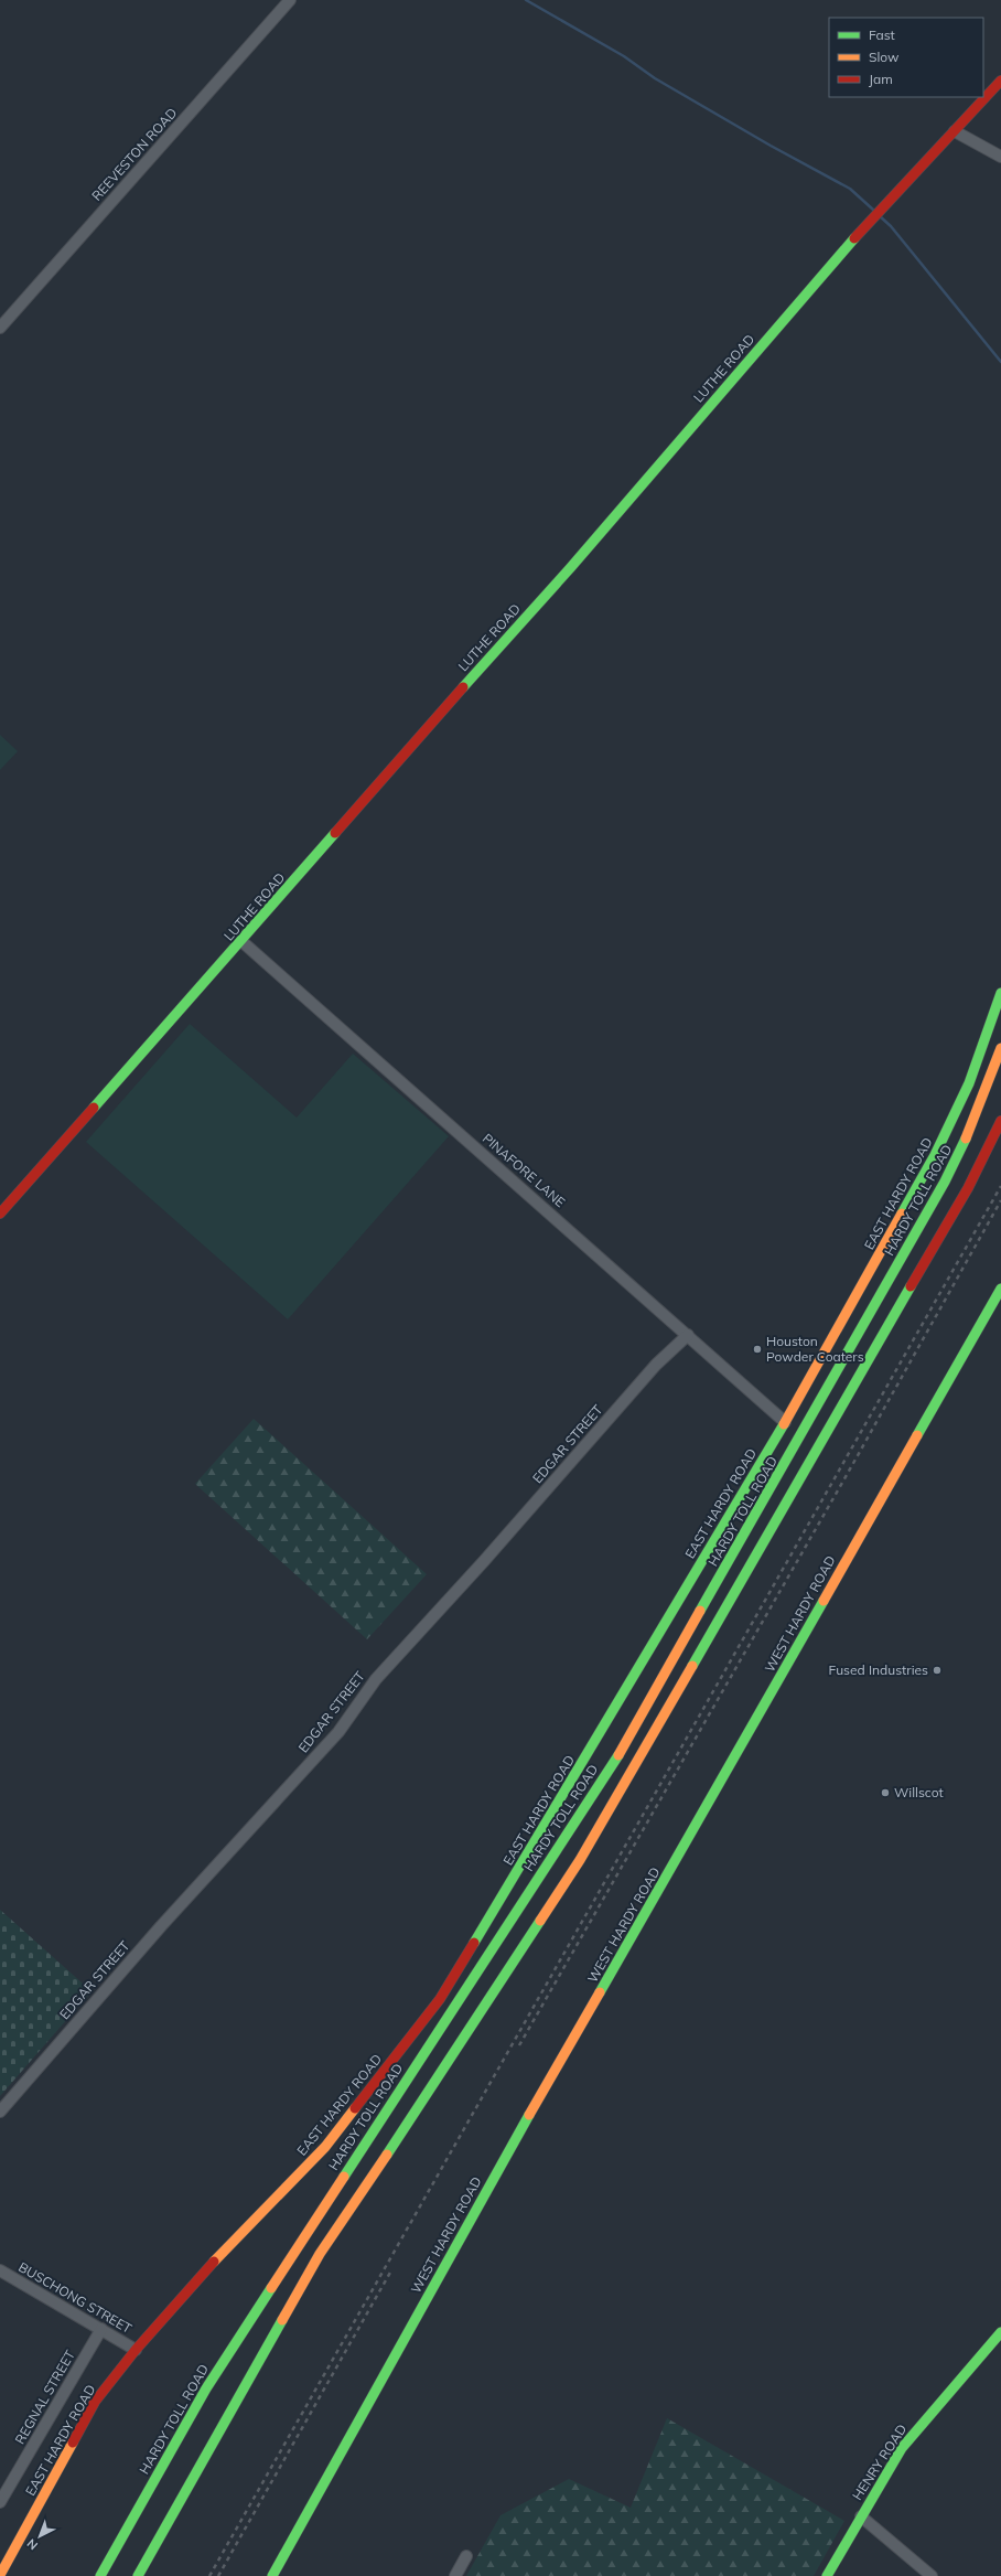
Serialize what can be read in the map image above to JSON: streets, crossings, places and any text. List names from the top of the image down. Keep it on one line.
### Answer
{"streets":{"main road":["LUTHE ROAD","EAST HARDY ROAD","HARDY TOLL ROAD","WEST HARDY ROAD","HENRY ROAD"],"street":["REEVESTON ROAD","PINAFORE LANE","EDGAR STREET","BUSCHONG STREET","REGNAL STREET"]},"crossings":[["LUTHE ROAD","PINAFORE LANE"],["PINAFORE LANE","EAST HARDY ROAD"],["PINAFORE LANE","EDGAR STREET"],["EAST HARDY ROAD","BUSCHONG STREET"],["BUSCHONG STREET","REGNAL STREET"]],"places":["Houston Powder Coaters","Fused Industries","Willscot"],"legend":["Fast","Slow","Jam"],"north":"bottom left"}
